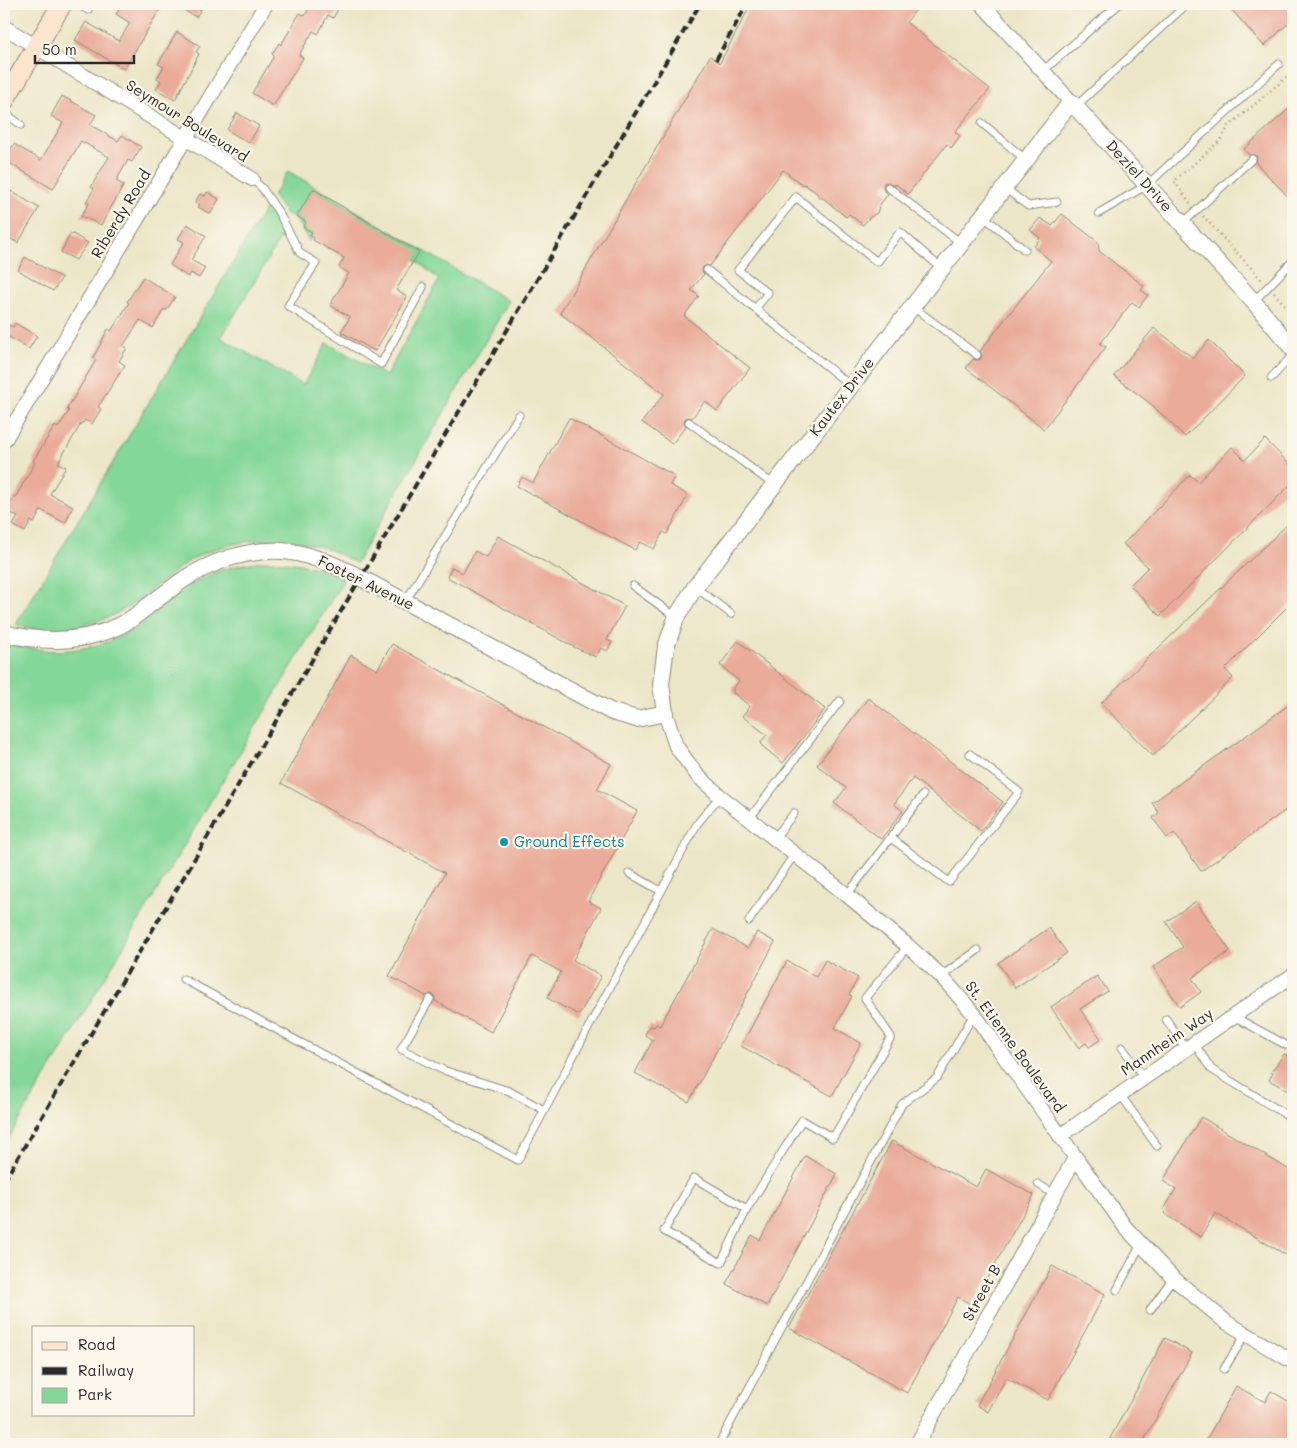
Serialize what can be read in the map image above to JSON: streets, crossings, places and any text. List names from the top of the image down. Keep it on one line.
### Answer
{"streets":{"street":["Seymour Boulevard","Deziel Drive","Riberdy Road","Kautex Drive","Foster Avenue","Mannheim Way","St. Etienne Boulevard","Street B"]},"crossings":[["Seymour Boulevard","Riberdy Road"],["Deziel Drive","Kautex Drive"],["Kautex Drive","Foster Avenue"],["Kautex Drive","St. Etienne Boulevard"],["Foster Avenue","St. Etienne Boulevard"],["Mannheim Way","St. Etienne Boulevard"],["St. Etienne Boulevard","Street B"]],"places":["Ground Effects"],"legend":["Road","Railway","Park"],"scale_bar":"50 m"}
